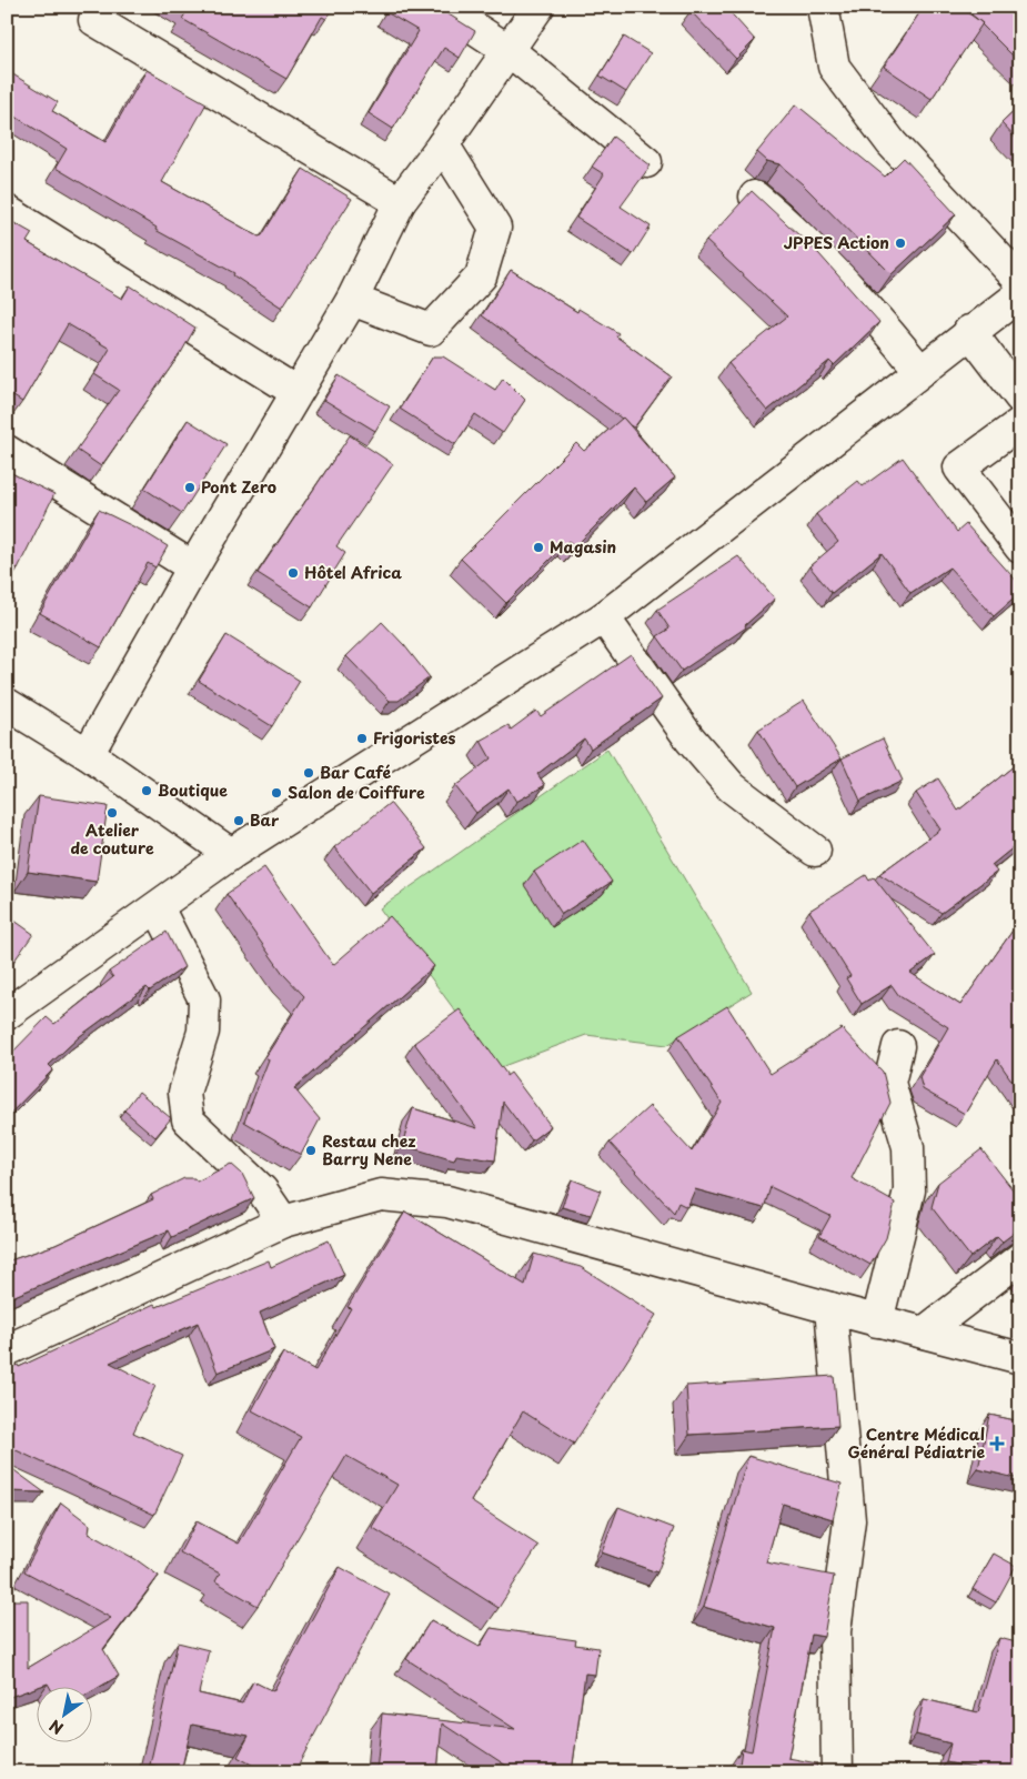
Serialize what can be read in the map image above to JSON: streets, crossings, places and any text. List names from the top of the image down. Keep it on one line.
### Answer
{"places":{"other":["JPPES Action","Pont Zero","Magasin","Hôtel Africa","Frigoristes","Bar Café","Boutique","Salon de Coiffure","Atelier de couture","Bar","Restau chez Barry Nene"],"health":["Centre Médical Général Pédiatrie"]},"north":"bottom left"}
